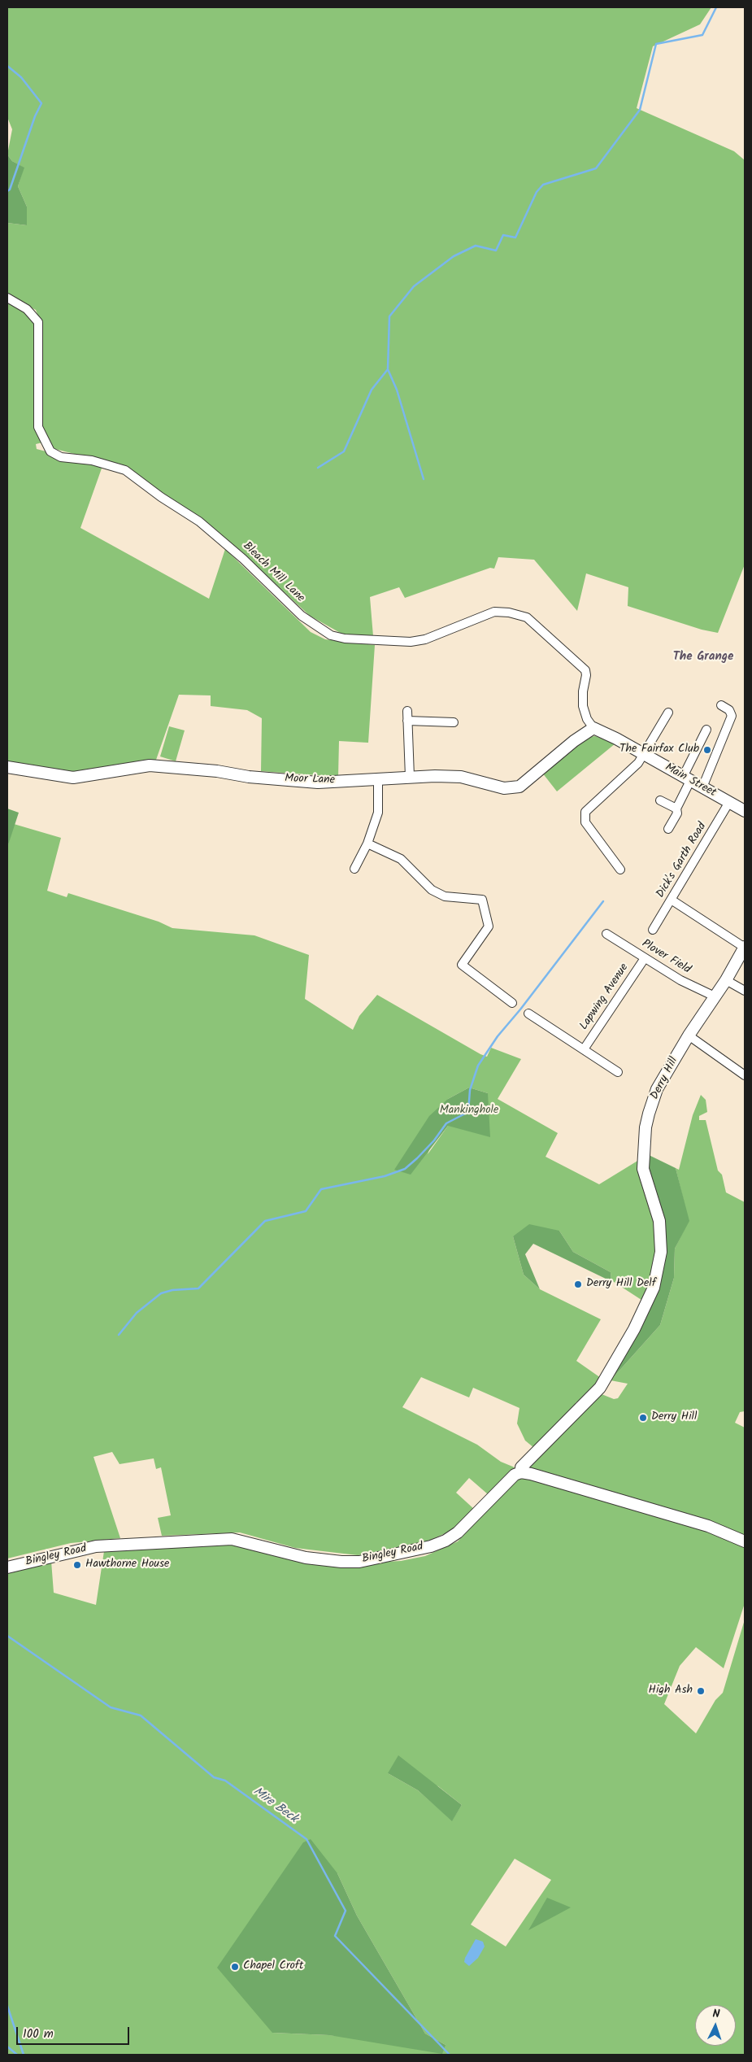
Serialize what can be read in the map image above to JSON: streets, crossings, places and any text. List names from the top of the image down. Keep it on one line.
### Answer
{"streets":{"street":["Bleach Mill Lane","Moor Lane","Main Street","Dick's Garth Road","Plover Field","Lapwing Avenue","Derry Hill","Bingley Road"]},"crossings":[["Bleach Mill Lane","Moor Lane"],["Bleach Mill Lane","Main Street"],["Moor Lane","Main Street"],["Main Street","Dick's Garth Road"],["Plover Field","Lapwing Avenue"],["Plover Field","Derry Hill"],["Derry Hill","Bingley Road"]],"districts":["The Grange"],"water":["Mire Beck"],"parks":["Mankinghole"],"places":["The Fairfax Club","Derry Hill Delf","Derry Hill","Hawthorne House","High Ash","Chapel Croft"],"scale_bar":"100 m","north":"top"}
